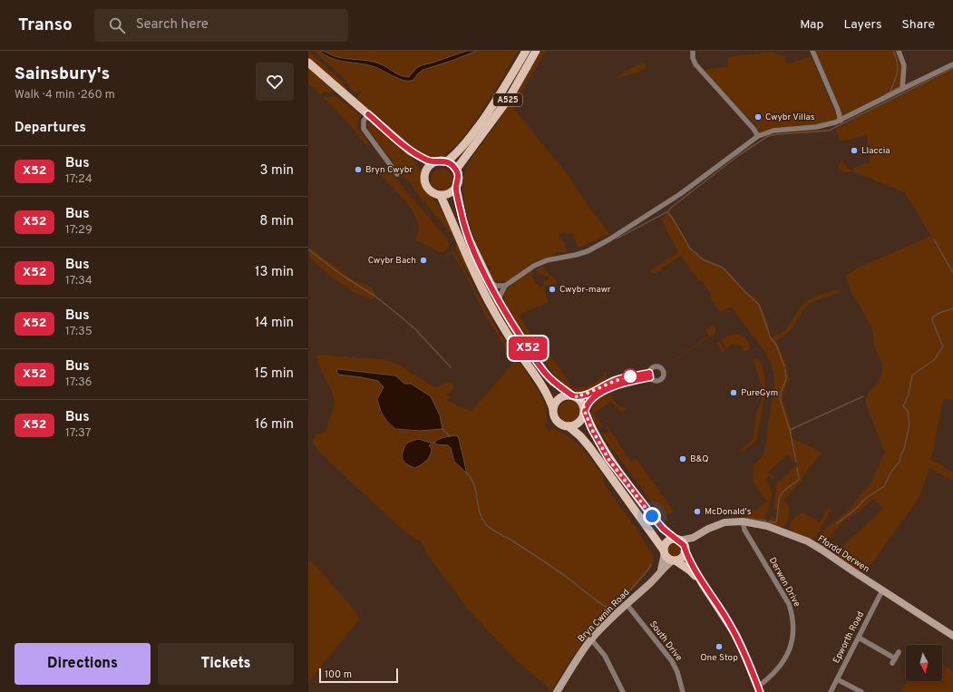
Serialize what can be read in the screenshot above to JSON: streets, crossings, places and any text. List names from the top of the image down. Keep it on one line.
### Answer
{"streets":{"main road":["A525"],"street":["Ffordd Derwen","Derwen Drive","Bryn Cwnin Road","Epworth Road","South Drive"]},"crossings":[["Ffordd Derwen","Derwen Drive"],["Ffordd Derwen","Bryn Cwnin Road"],["Ffordd Derwen","Epworth Road"],["Bryn Cwnin Road","South Drive"]],"places":["Cwybr Villas","Llaccia","Bryn Cwybr","Cwybr Bach","Cwybr-mawr","PureGym","B&Q","McDonald's","One Stop"],"lines":["bus line X52"],"scale_bar":"100 m","north":"bottom","page":{"header":"Transo","search":"Search here","nav":["Map","Layers","Share"],"heading":[["Sainsbury's","Walk · 4 min · 260 m"],"Departures"],"on_map":"X52","list":[{"mark":"X52","name":"Bus","note":"17:24","value":"3 min"},{"mark":"X52","name":"Bus","note":"17:29","value":"8 min"},{"mark":"X52","name":"Bus","note":"17:34","value":"13 min"},{"mark":"X52","name":"Bus","note":"17:35","value":"14 min"},{"mark":"X52","name":"Bus","note":"17:36","value":"15 min"},{"mark":"X52","name":"Bus","note":"17:37","value":"16 min"}],"buttons":["Directions","Tickets"],"scale":"100 m"}}
